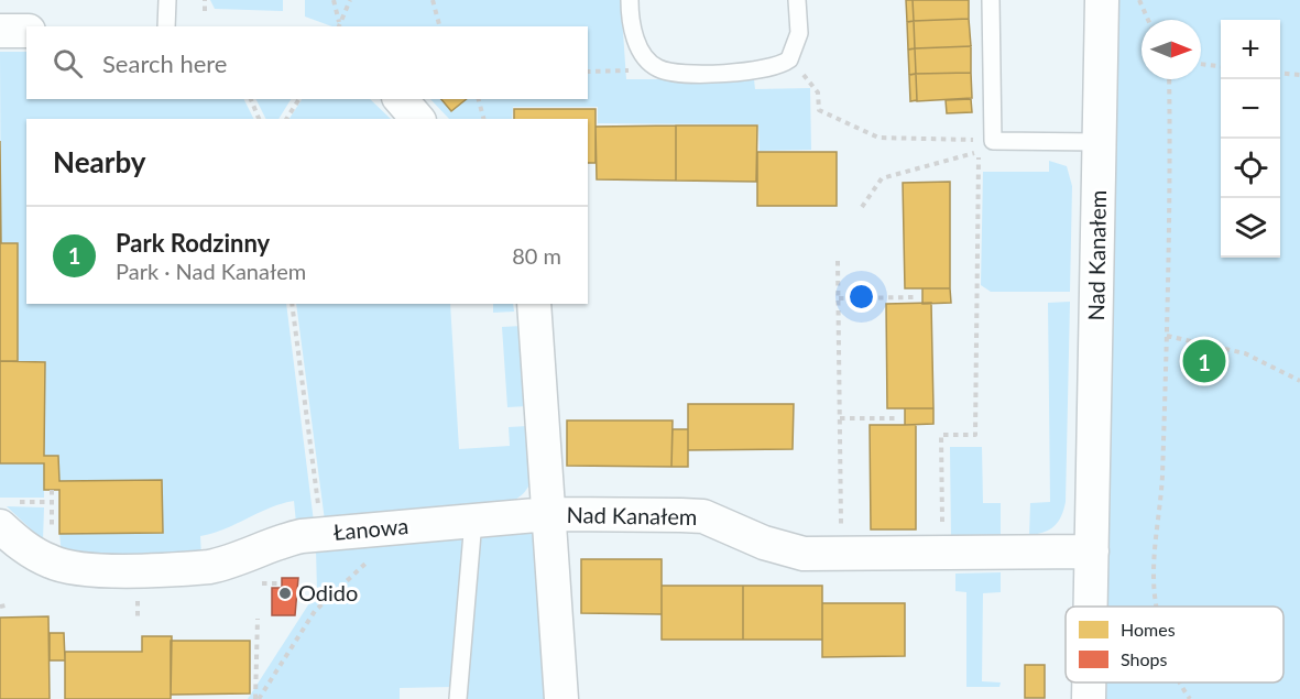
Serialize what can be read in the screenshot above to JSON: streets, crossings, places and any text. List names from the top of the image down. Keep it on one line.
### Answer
{"streets":{"street":["Nad Kanałem","Łanowa"]},"crossings":[["Nad Kanałem","Łanowa"]],"places":["Odido"],"legend":["Homes","Shops"],"north":"right","page":{"map_buttons":["+","−"],"search":"Search here","heading":"Nearby","list":[{"mark":"1","name":"Park Rodzinny","note":"Park · Nad Kanałem","value":"80 m"}],"pins":"1"}}
